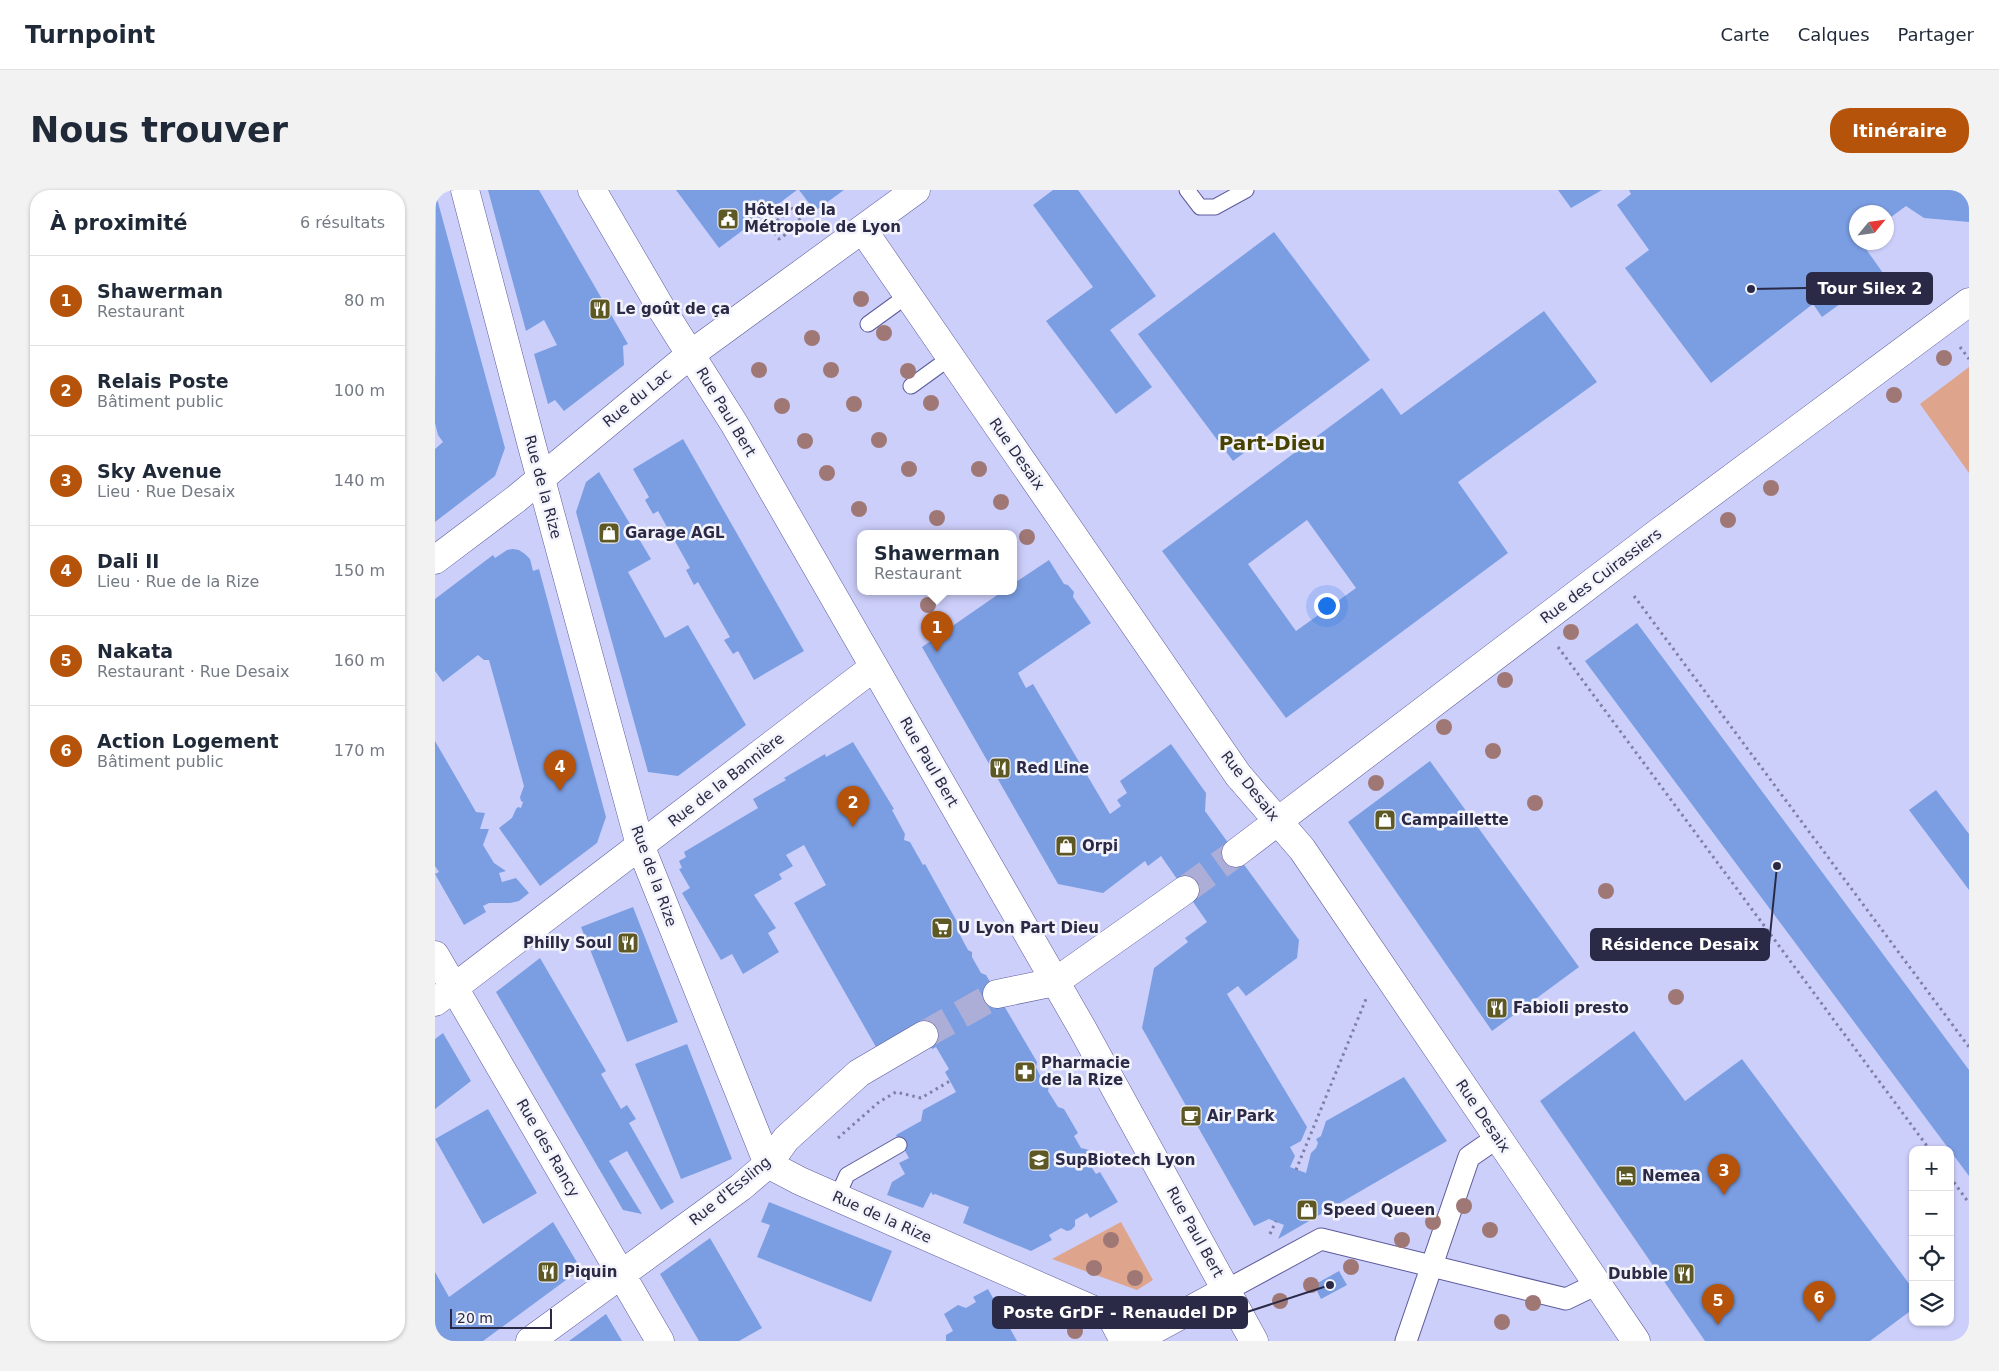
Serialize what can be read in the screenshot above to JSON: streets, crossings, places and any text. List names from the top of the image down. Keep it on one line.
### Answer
{"streets":{"street":["Rue du Lac","Rue Paul Bert","Rue Desaix","Rue de la Rize","Rue des Cuirassiers","Rue de la Bannière","Rue des Rancy","Rue d'Essling"]},"crossings":[["Rue du Lac","Rue Paul Bert"],["Rue du Lac","Rue Desaix"],["Rue du Lac","Rue de la Rize"],["Rue Paul Bert","Rue de la Bannière"],["Rue Desaix","Rue des Cuirassiers"],["Rue de la Rize","Rue de la Bannière"],["Rue de la Rize","Rue d'Essling"],["Rue de la Bannière","Rue des Rancy"],["Rue des Rancy","Rue d'Essling"]],"districts":["Part-Dieu"],"places":{"public building":["Hôtel de la Métropole de Lyon"],"other":["Tour Silex 2","Résidence Desaix","Poste GrDF - Renaudel DP"],"restaurant":["Le goût de ça","Red Line","Philly Soul","Fabioli presto","Piquin","Dubble"],"shop":["Garage AGL","Campaillette","Orpi","Speed Queen"],"supermarket":["U Lyon Part Dieu"],"pharmacy":["Pharmacie de la Rize"],"cafe":["Air Park"],"school or university":["SupBiotech Lyon"],"hotel":["Nemea"]},"scale_bar":"20 m","north":"top right","page":{"header":"Turnpoint","nav":["Carte","Calques","Partager"],"buttons":"Itinéraire","title":"Nous trouver","heading":["À proximité","6 résultats"],"list":[{"mark":"1","name":"Shawerman","note":"Restaurant","value":"80 m"},{"mark":"2","name":"Relais Poste","note":"Bâtiment public","value":"100 m"},{"mark":"3","name":"Sky Avenue","note":"Lieu · Rue Desaix","value":"140 m"},{"mark":"4","name":"Dali II","note":"Lieu · Rue de la Rize","value":"150 m"},{"mark":"5","name":"Nakata","note":"Restaurant · Rue Desaix","value":"160 m"},{"mark":"6","name":"Action Logement","note":"Bâtiment public","value":"170 m"}],"popup":["Shawerman","Restaurant"],"pins":["1","4","2","3","6","5"],"map_buttons":["+","−"],"scale":"20 m"}}
